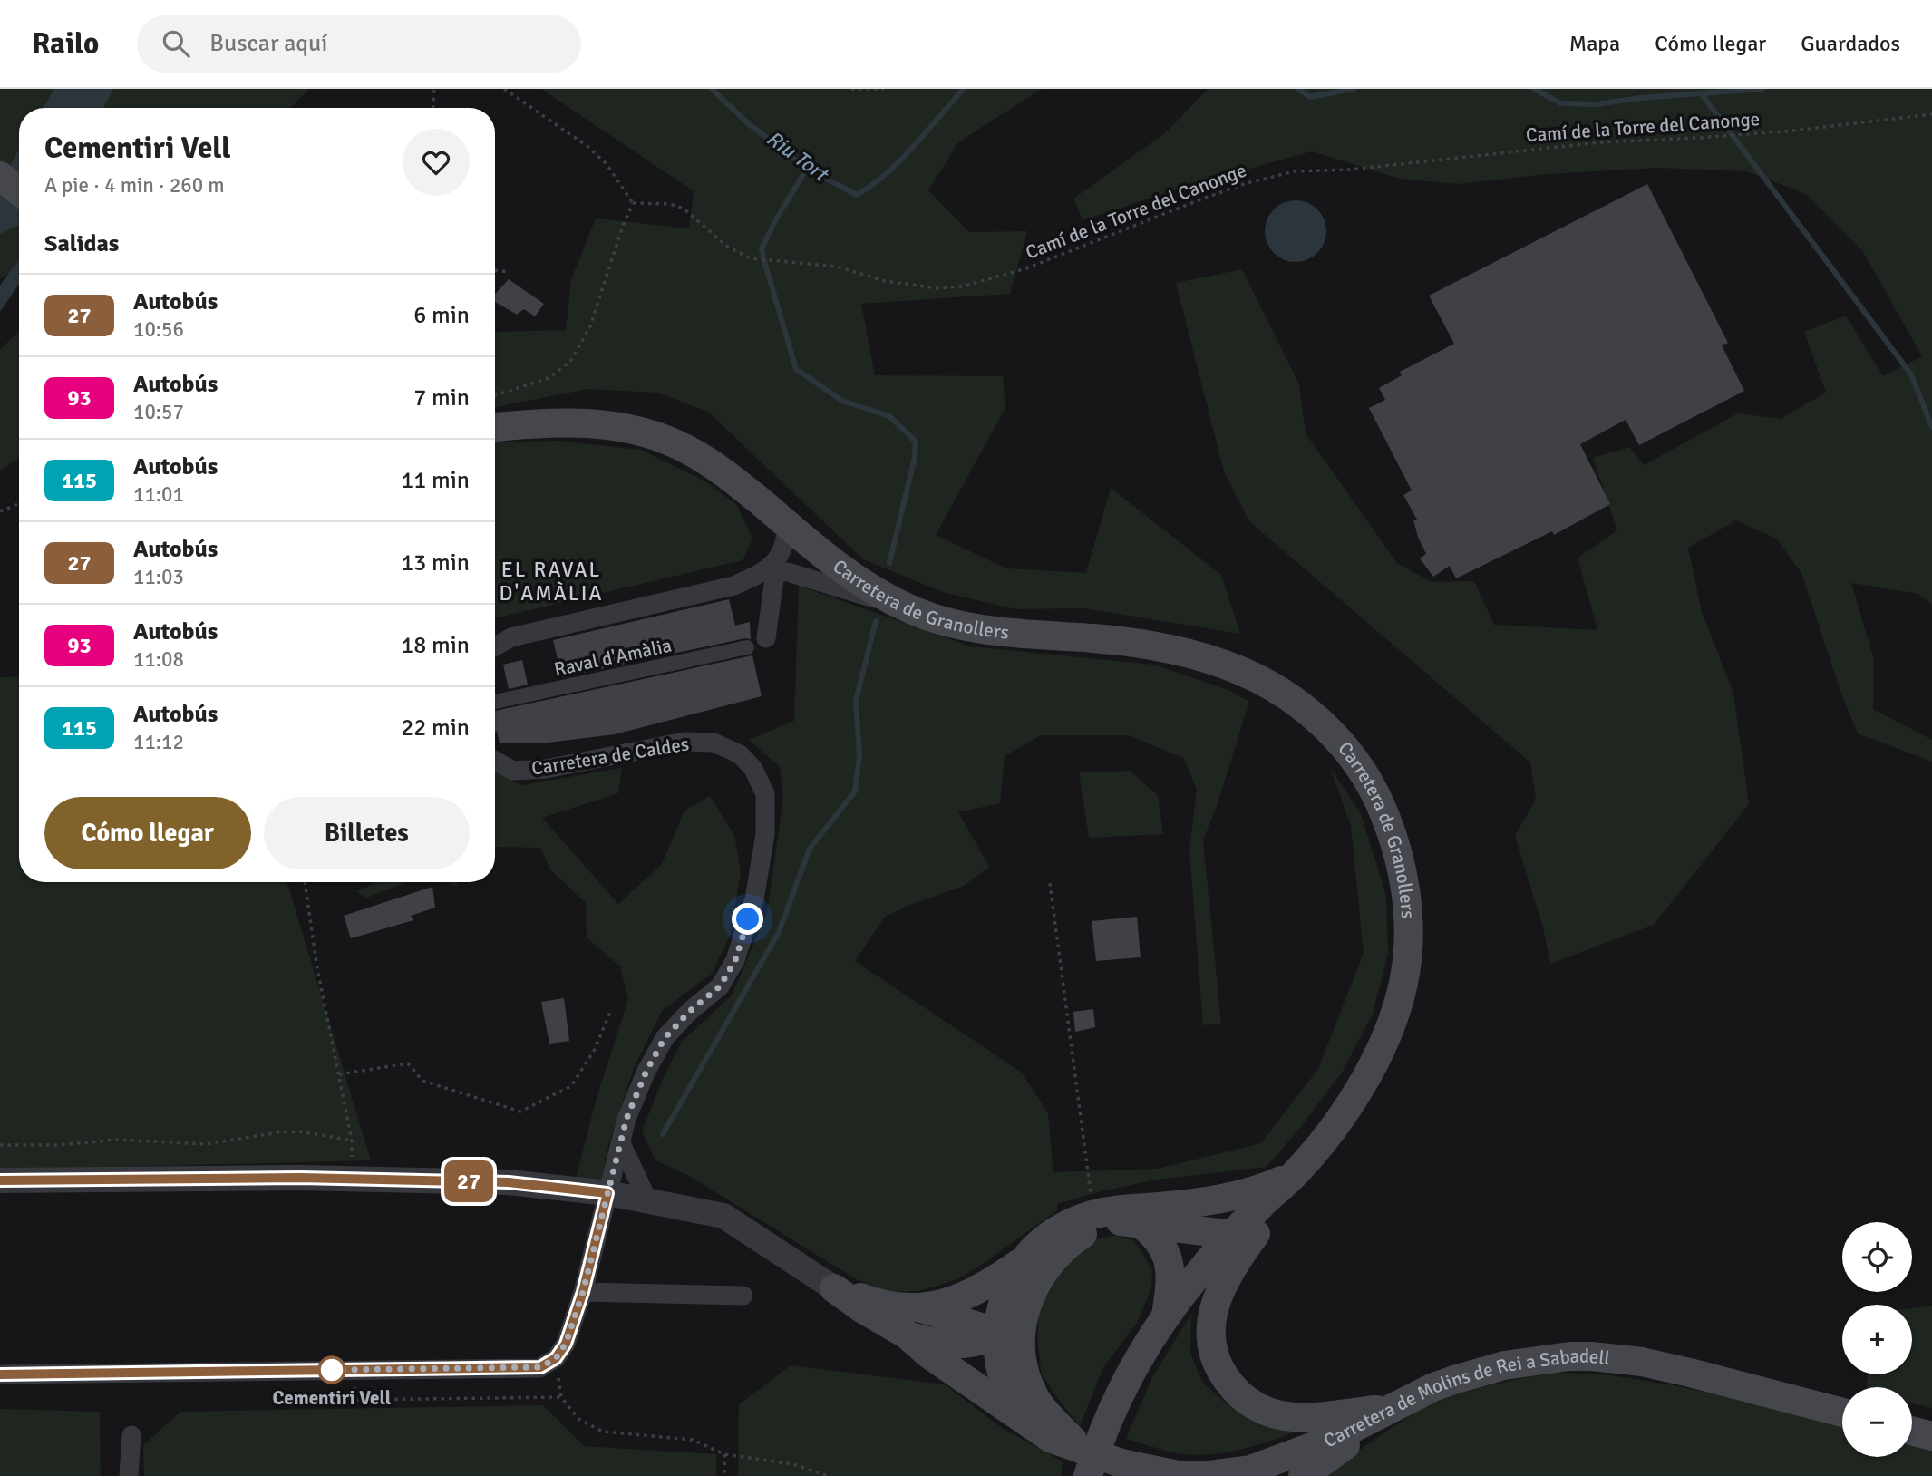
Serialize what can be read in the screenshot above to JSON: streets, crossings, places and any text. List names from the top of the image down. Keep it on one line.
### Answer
{"streets":{"main road":["Carretera de Granollers","Carretera de Molins de Rei a Sabadell"],"street":["Raval d'Amàlia","Carretera de Caldes"],"path":["Camí de la Torre del Canonge"]},"crossings":[["Carretera de Granollers","Carretera de Molins de Rei a Sabadell"]],"districts":["EL RAVAL D'AMÀLIA"],"water":["Riu Tort"],"places":["Cementiri Vell"],"lines":["bus line 27"],"page":{"header":"Railo","search":"Buscar aquí","nav":["Mapa","Cómo llegar","Guardados"],"on_map":"27","heading":[["Cementiri Vell","A pie · 4 min · 260 m"],"Salidas"],"list":[{"mark":"27","name":"Autobús","note":"10:56","value":"6 min"},{"mark":"93","name":"Autobús","note":"10:57","value":"7 min"},{"mark":"115","name":"Autobús","note":"11:01","value":"11 min"},{"mark":"27","name":"Autobús","note":"11:03","value":"13 min"},{"mark":"93","name":"Autobús","note":"11:08","value":"18 min"},{"mark":"115","name":"Autobús","note":"11:12","value":"22 min"}],"buttons":["Cómo llegar","Billetes"],"map_buttons":["+","−"]}}
